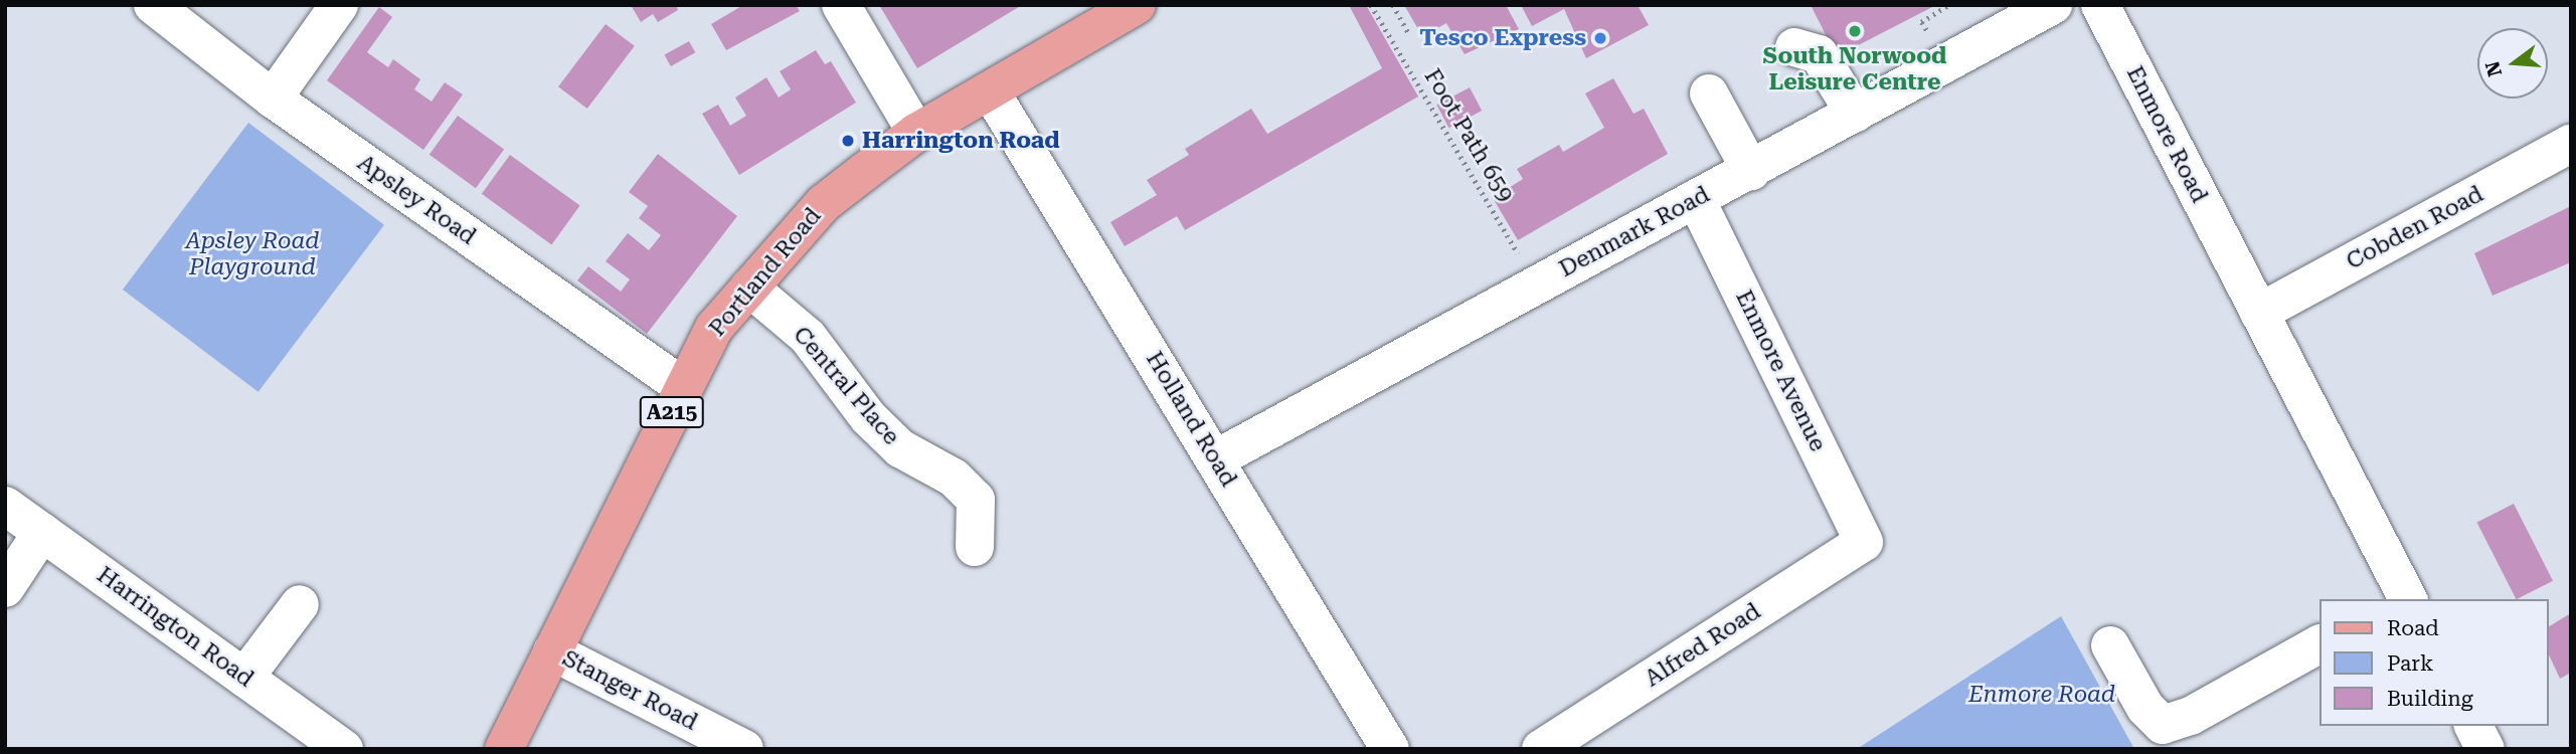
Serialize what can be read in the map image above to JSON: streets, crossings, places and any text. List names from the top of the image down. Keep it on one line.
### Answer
{"streets":{"main road":["Portland Road","A215"],"street":["Enmore Road","Apsley Road","Cobden Road","Denmark Road","Enmore Avenue","Central Place","Holland Road","Harrington Road","Alfred Road","Stanger Road"],"path":["Foot Path 659"]},"crossings":[["Enmore Road","Cobden Road"],["Foot Path 659","Denmark Road"],["Apsley Road","Portland Road"],["Denmark Road","Enmore Avenue"],["Denmark Road","Holland Road"],["Portland Road","Central Place"],["Portland Road","Holland Road"],["Portland Road","Stanger Road"],["Enmore Avenue","Alfred Road"]],"parks":["Apsley Road Playground","Enmore Road"],"places":["South Norwood Leisure Centre","Tesco Express","Harrington Road"],"legend":["Road","Park","Building"],"north":"left"}
